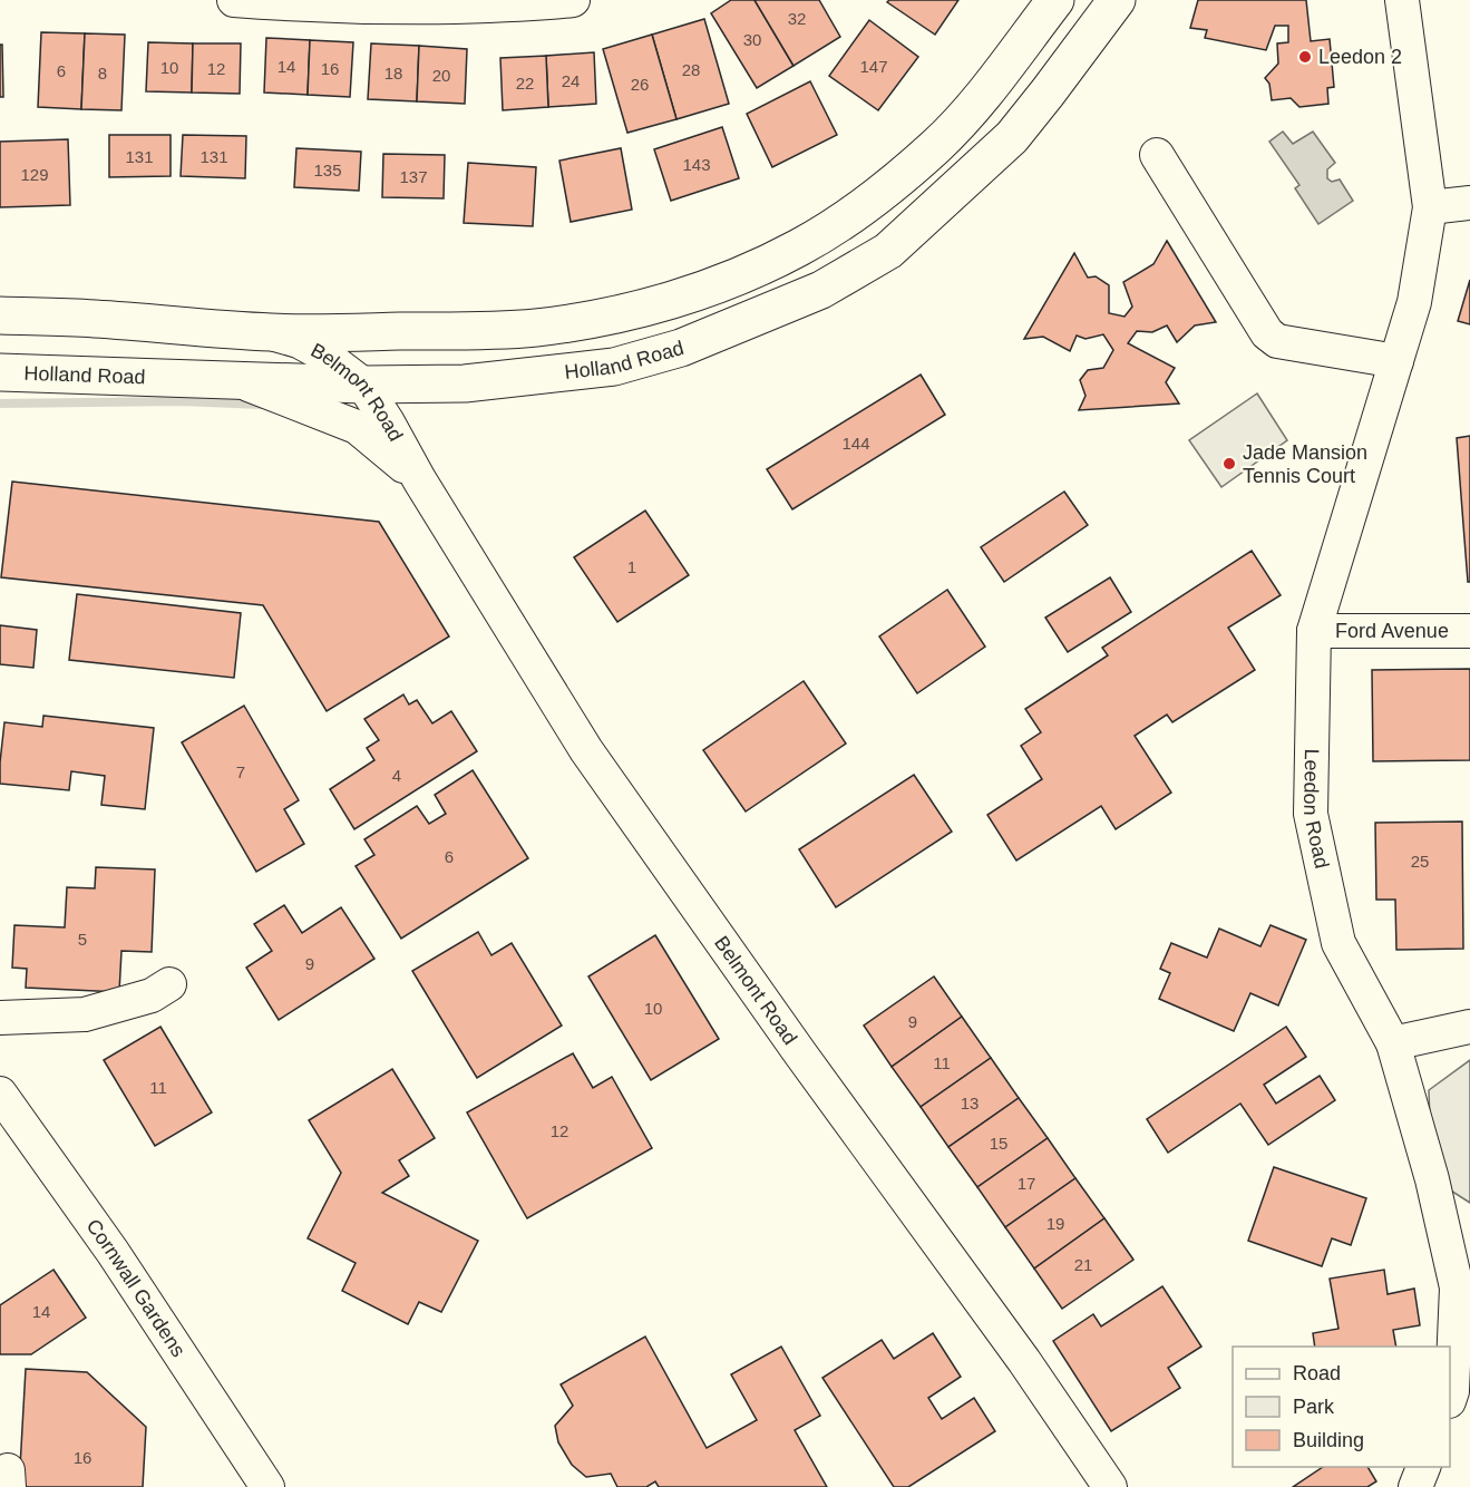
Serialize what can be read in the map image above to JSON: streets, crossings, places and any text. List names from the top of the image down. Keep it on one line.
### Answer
{"streets":{"main road":["Holland Road"],"street":["Belmont Road","Ford Avenue","Leedon Road","Cornwall Gardens"]},"crossings":[["Holland Road","Belmont Road"],["Ford Avenue","Leedon Road"]],"places":["Leedon 2","Jade Mansion Tennis Court"],"house_numbers":["32","30","14","147","10","12","16","28","6","8","18","20","24","22","26","131","131","143","135","129","137","144","1","7","4","6","25","5","9","10","9","11","11","13","12","15","17","19","21","14","16"],"legend":["Road","Park","Building"]}
